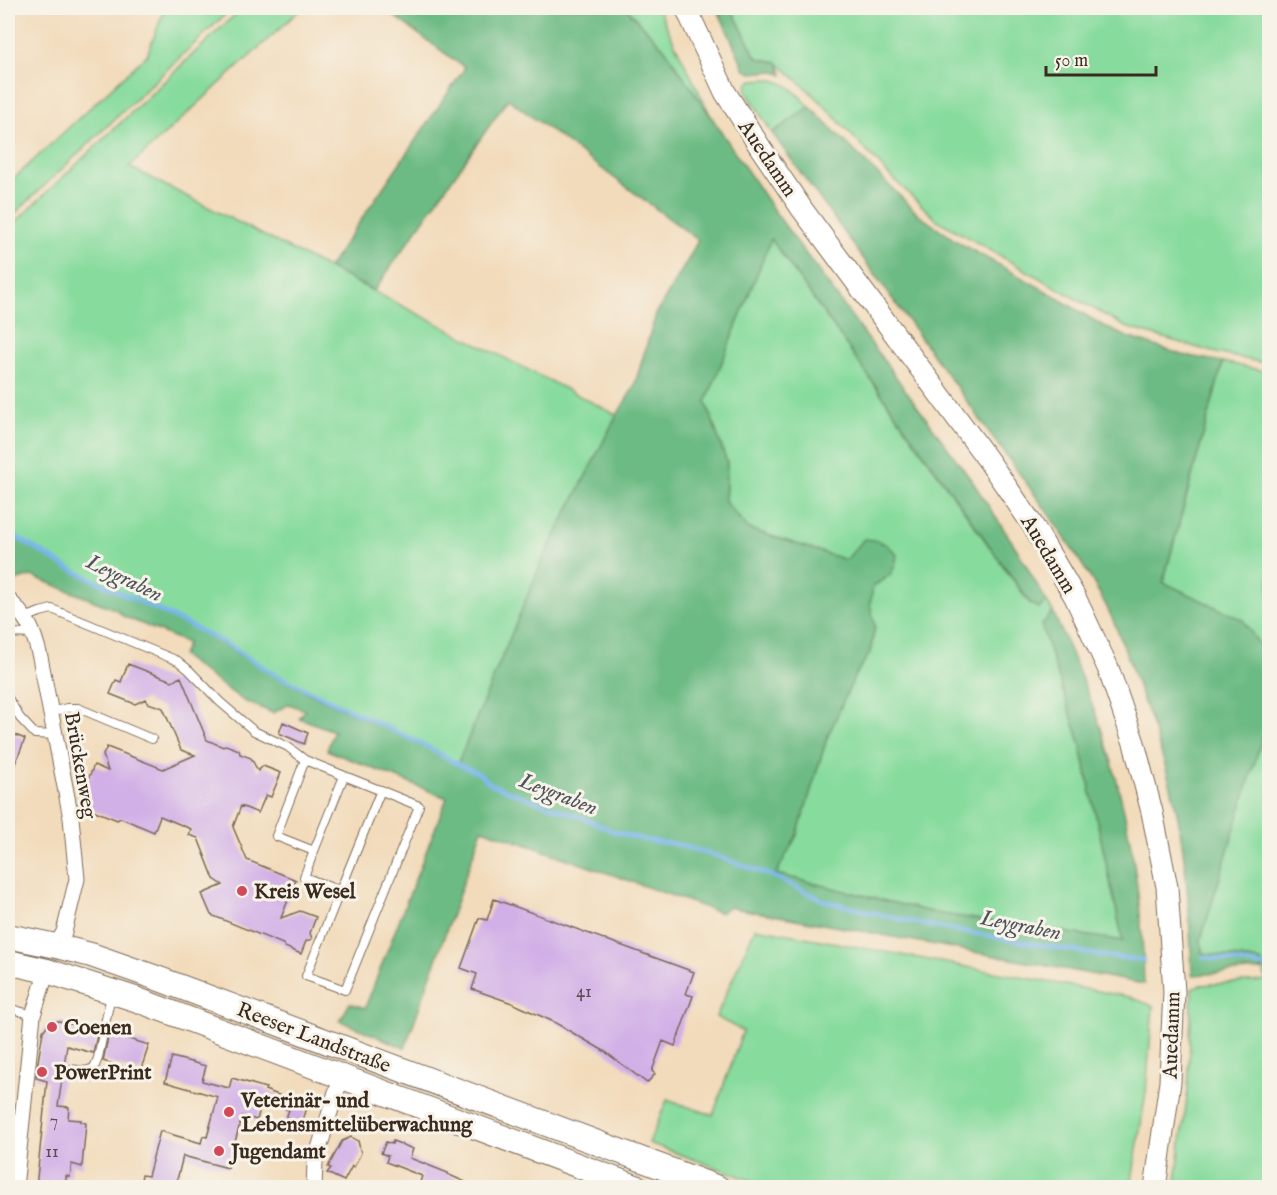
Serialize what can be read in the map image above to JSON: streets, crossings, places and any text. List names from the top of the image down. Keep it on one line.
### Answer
{"streets":{"main road":["Reeser Landstraße"],"street":["Auedamm","Brückenweg"]},"crossings":[["Brückenweg","Reeser Landstraße"]],"water":["Leygraben"],"places":["Kreis Wesel","Coenen","PowerPrint","Veterinär- und Lebensmittelüberwachung","Jugendamt"],"house_numbers":["41","7","11"],"scale_bar":"50 m"}
